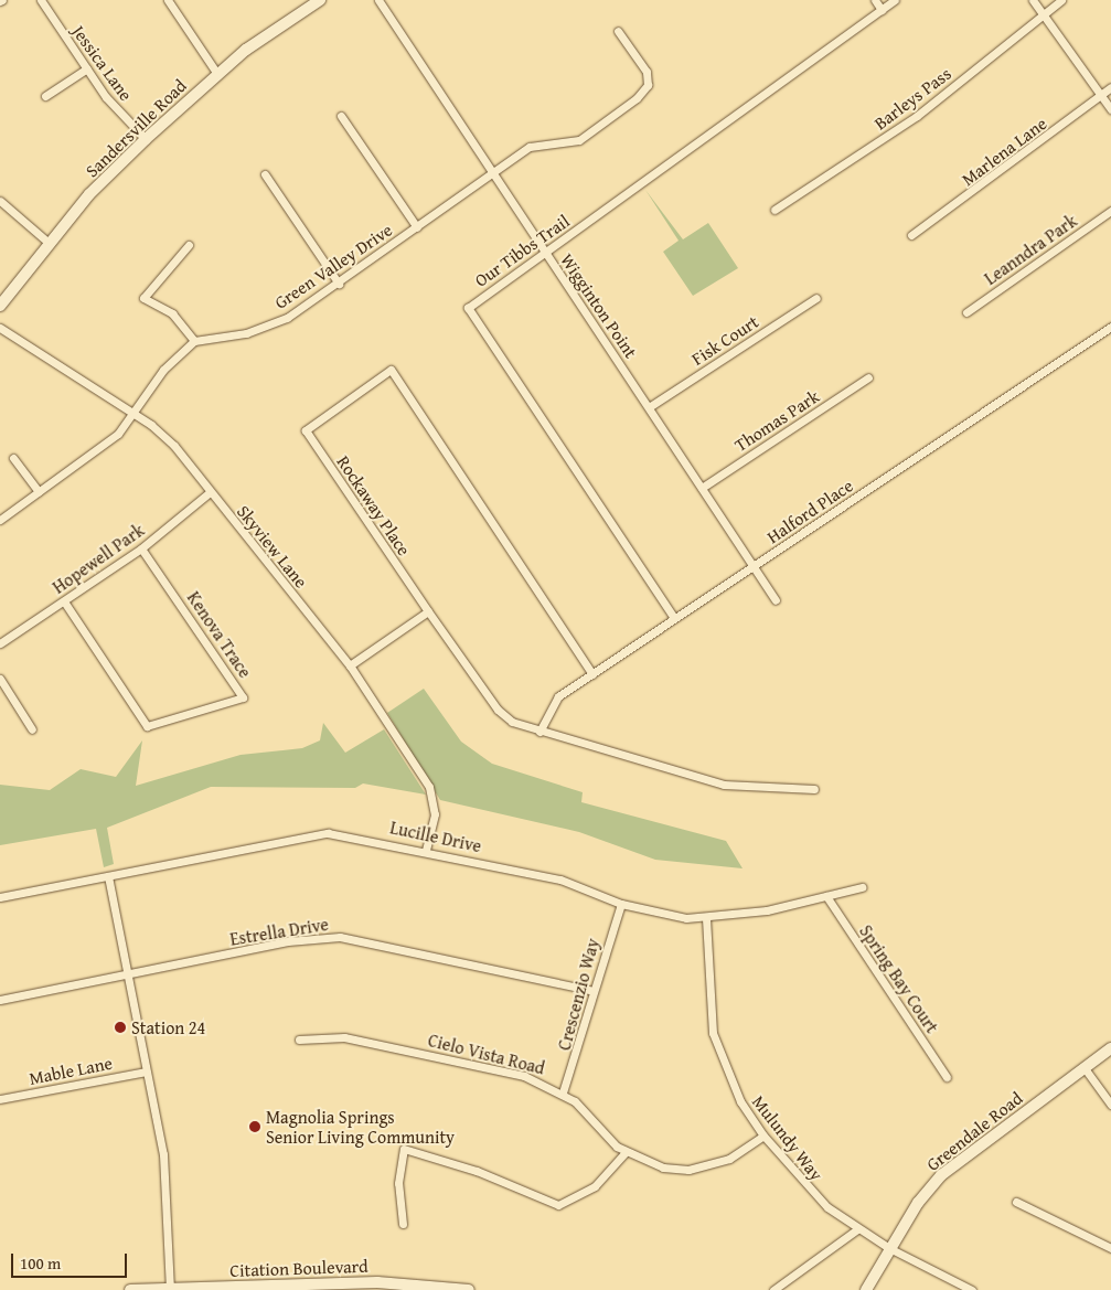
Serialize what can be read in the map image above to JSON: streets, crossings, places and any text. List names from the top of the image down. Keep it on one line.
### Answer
{"streets":{"street":["Jessica Lane","Barleys Pass","Sandersville Road","Marlena Lane","Leanndra Park","Our Tibbs Trail","Green Valley Drive","Wigginton Point","Fisk Court","Thomas Park","Rockaway Place","Halford Place","Skyview Lane","Hopewell Park","Kenova Trace","Lucille Drive","Estrella Drive","Spring Bay Court","Crescenzio Way","Cielo Vista Road","Mable Lane","Greendale Road","Mulundy Way","Citation Boulevard"]},"crossings":[["Jessica Lane","Sandersville Road"],["Our Tibbs Trail","Wigginton Point"],["Our Tibbs Trail","Halford Place"],["Green Valley Drive","Wigginton Point"],["Wigginton Point","Fisk Court"],["Wigginton Point","Thomas Park"],["Wigginton Point","Halford Place"],["Rockaway Place","Halford Place"],["Skyview Lane","Hopewell Park"],["Skyview Lane","Lucille Drive"],["Hopewell Park","Kenova Trace"],["Lucille Drive","Spring Bay Court"],["Lucille Drive","Crescenzio Way"],["Lucille Drive","Mulundy Way"],["Estrella Drive","Crescenzio Way"],["Crescenzio Way","Cielo Vista Road"],["Cielo Vista Road","Mulundy Way"],["Greendale Road","Mulundy Way"]],"places":["Station 24","Magnolia Springs Senior Living Community"],"scale_bar":"100 m"}
